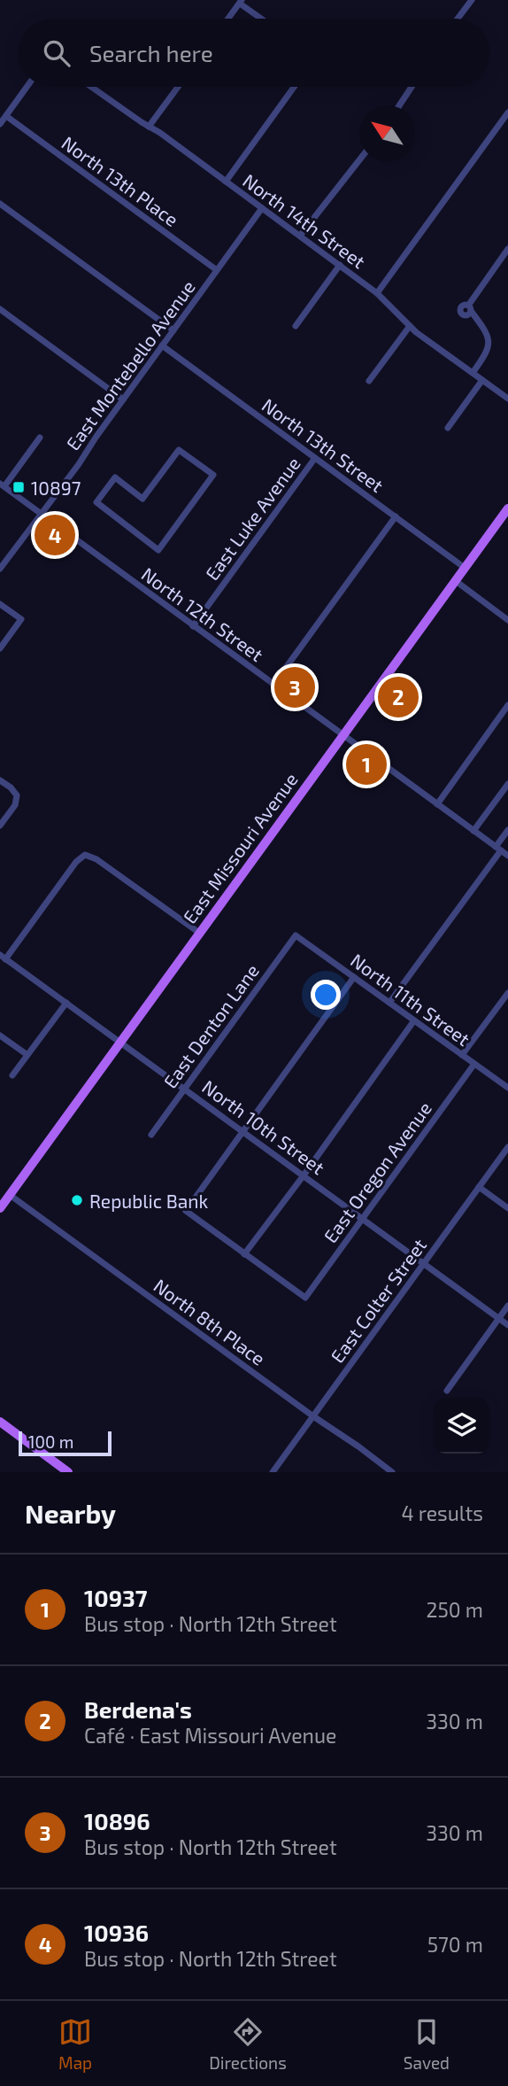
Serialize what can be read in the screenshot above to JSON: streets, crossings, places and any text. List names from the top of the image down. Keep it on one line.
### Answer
{"streets":{"main road":["East Missouri Avenue"],"street":["North 13th Place","North 14th Street","East Montebello Avenue","North 13th Street","East Luke Avenue","North 12th Street","North 11th Street","East Denton Lane","North 10th Street","East Oregon Avenue","East Colter Street","North 8th Place"]},"crossings":[["North 13th Place","East Montebello Avenue"],["North 14th Street","East Montebello Avenue"],["East Montebello Avenue","North 13th Street"],["East Montebello Avenue","North 12th Street"],["North 13th Street","East Luke Avenue"],["North 13th Street","East Missouri Avenue"],["East Luke Avenue","North 12th Street"],["North 12th Street","East Missouri Avenue"],["East Missouri Avenue","North 10th Street"],["East Missouri Avenue","North 8th Place"],["North 11th Street","East Denton Lane"],["North 11th Street","East Oregon Avenue"],["East Denton Lane","North 10th Street"],["North 10th Street","East Oregon Avenue"],["North 10th Street","East Colter Street"],["East Colter Street","North 8th Place"]],"places":{"transit":["10897"],"other":["Republic Bank"]},"scale_bar":"100 m","north":"top left","page":{"search":"Search here","pins":["4","3","2","1"],"scale":"100 m","heading":["Nearby","4 results"],"list":[{"mark":"1","name":"10937","note":"Bus stop · North 12th Street","value":"250 m"},{"mark":"2","name":"Berdena's","note":"Café · East Missouri Avenue","value":"330 m"},{"mark":"3","name":"10896","note":"Bus stop · North 12th Street","value":"330 m"},{"mark":"4","name":"10936","note":"Bus stop · North 12th Street","value":"570 m"}],"nav":["Map","Directions","Saved"]}}
